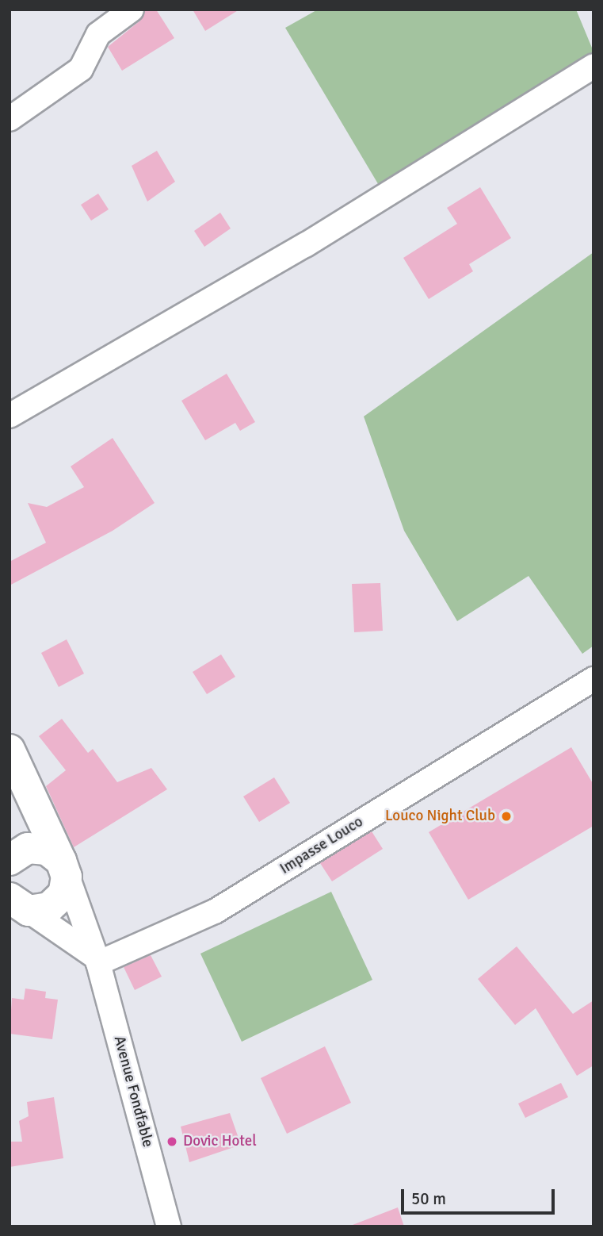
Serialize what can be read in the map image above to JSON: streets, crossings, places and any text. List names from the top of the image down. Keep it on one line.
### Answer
{"streets":{"street":["Impasse Louco","Avenue Fondfable"]},"crossings":[["Impasse Louco","Avenue Fondfable"]],"places":["Louco Night Club","Dovic Hotel"],"scale_bar":"50 m"}
